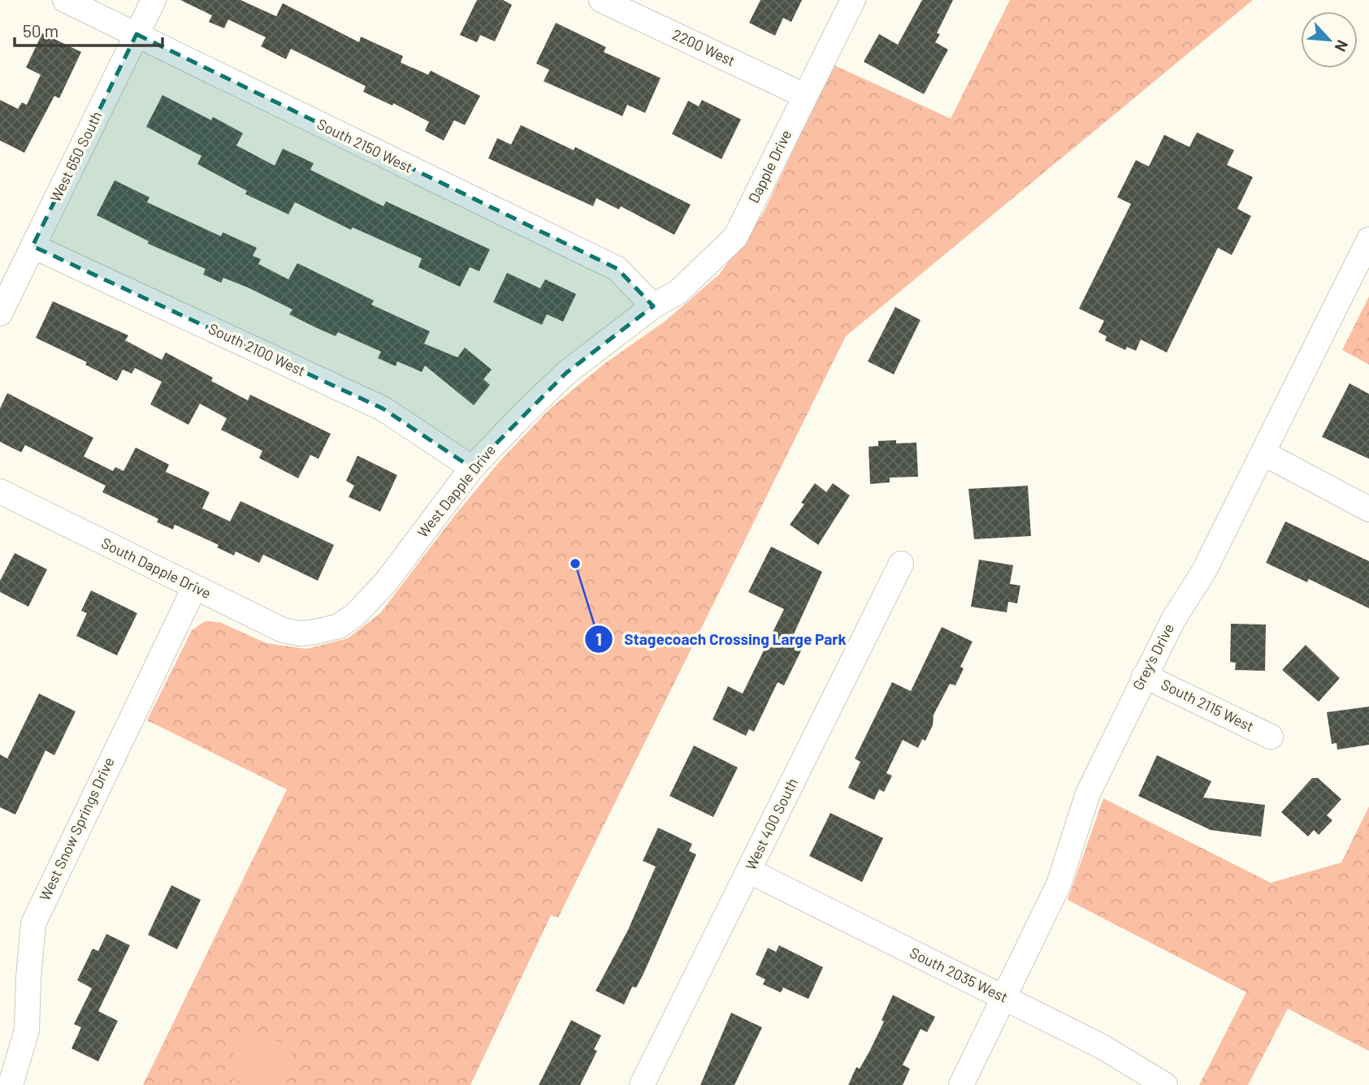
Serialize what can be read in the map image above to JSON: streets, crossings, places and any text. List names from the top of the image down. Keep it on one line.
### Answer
{"streets":{"street":["2200 West","South 2150 West","West 650 South","Dapple Drive","South 2100 West","West Dapple Drive","South Dapple Drive","Grey's Drive","South 2115 West","West 400 South","West Snow Springs Drive","South 2035 West"]},"crossings":[["2200 West","Dapple Drive"],["South 2150 West","West 650 South"],["South 2150 West","Dapple Drive"],["South 2150 West","West Dapple Drive"],["West 650 South","South 2100 West"],["Dapple Drive","West Dapple Drive"],["South 2100 West","West Dapple Drive"],["West Dapple Drive","South Dapple Drive"],["South Dapple Drive","West Snow Springs Drive"],["Grey's Drive","South 2115 West"],["Grey's Drive","South 2035 West"],["West 400 South","South 2035 West"]],"places":["Stagecoach Crossing Large Park"],"scale_bar":"50 m","north":"bottom right"}
